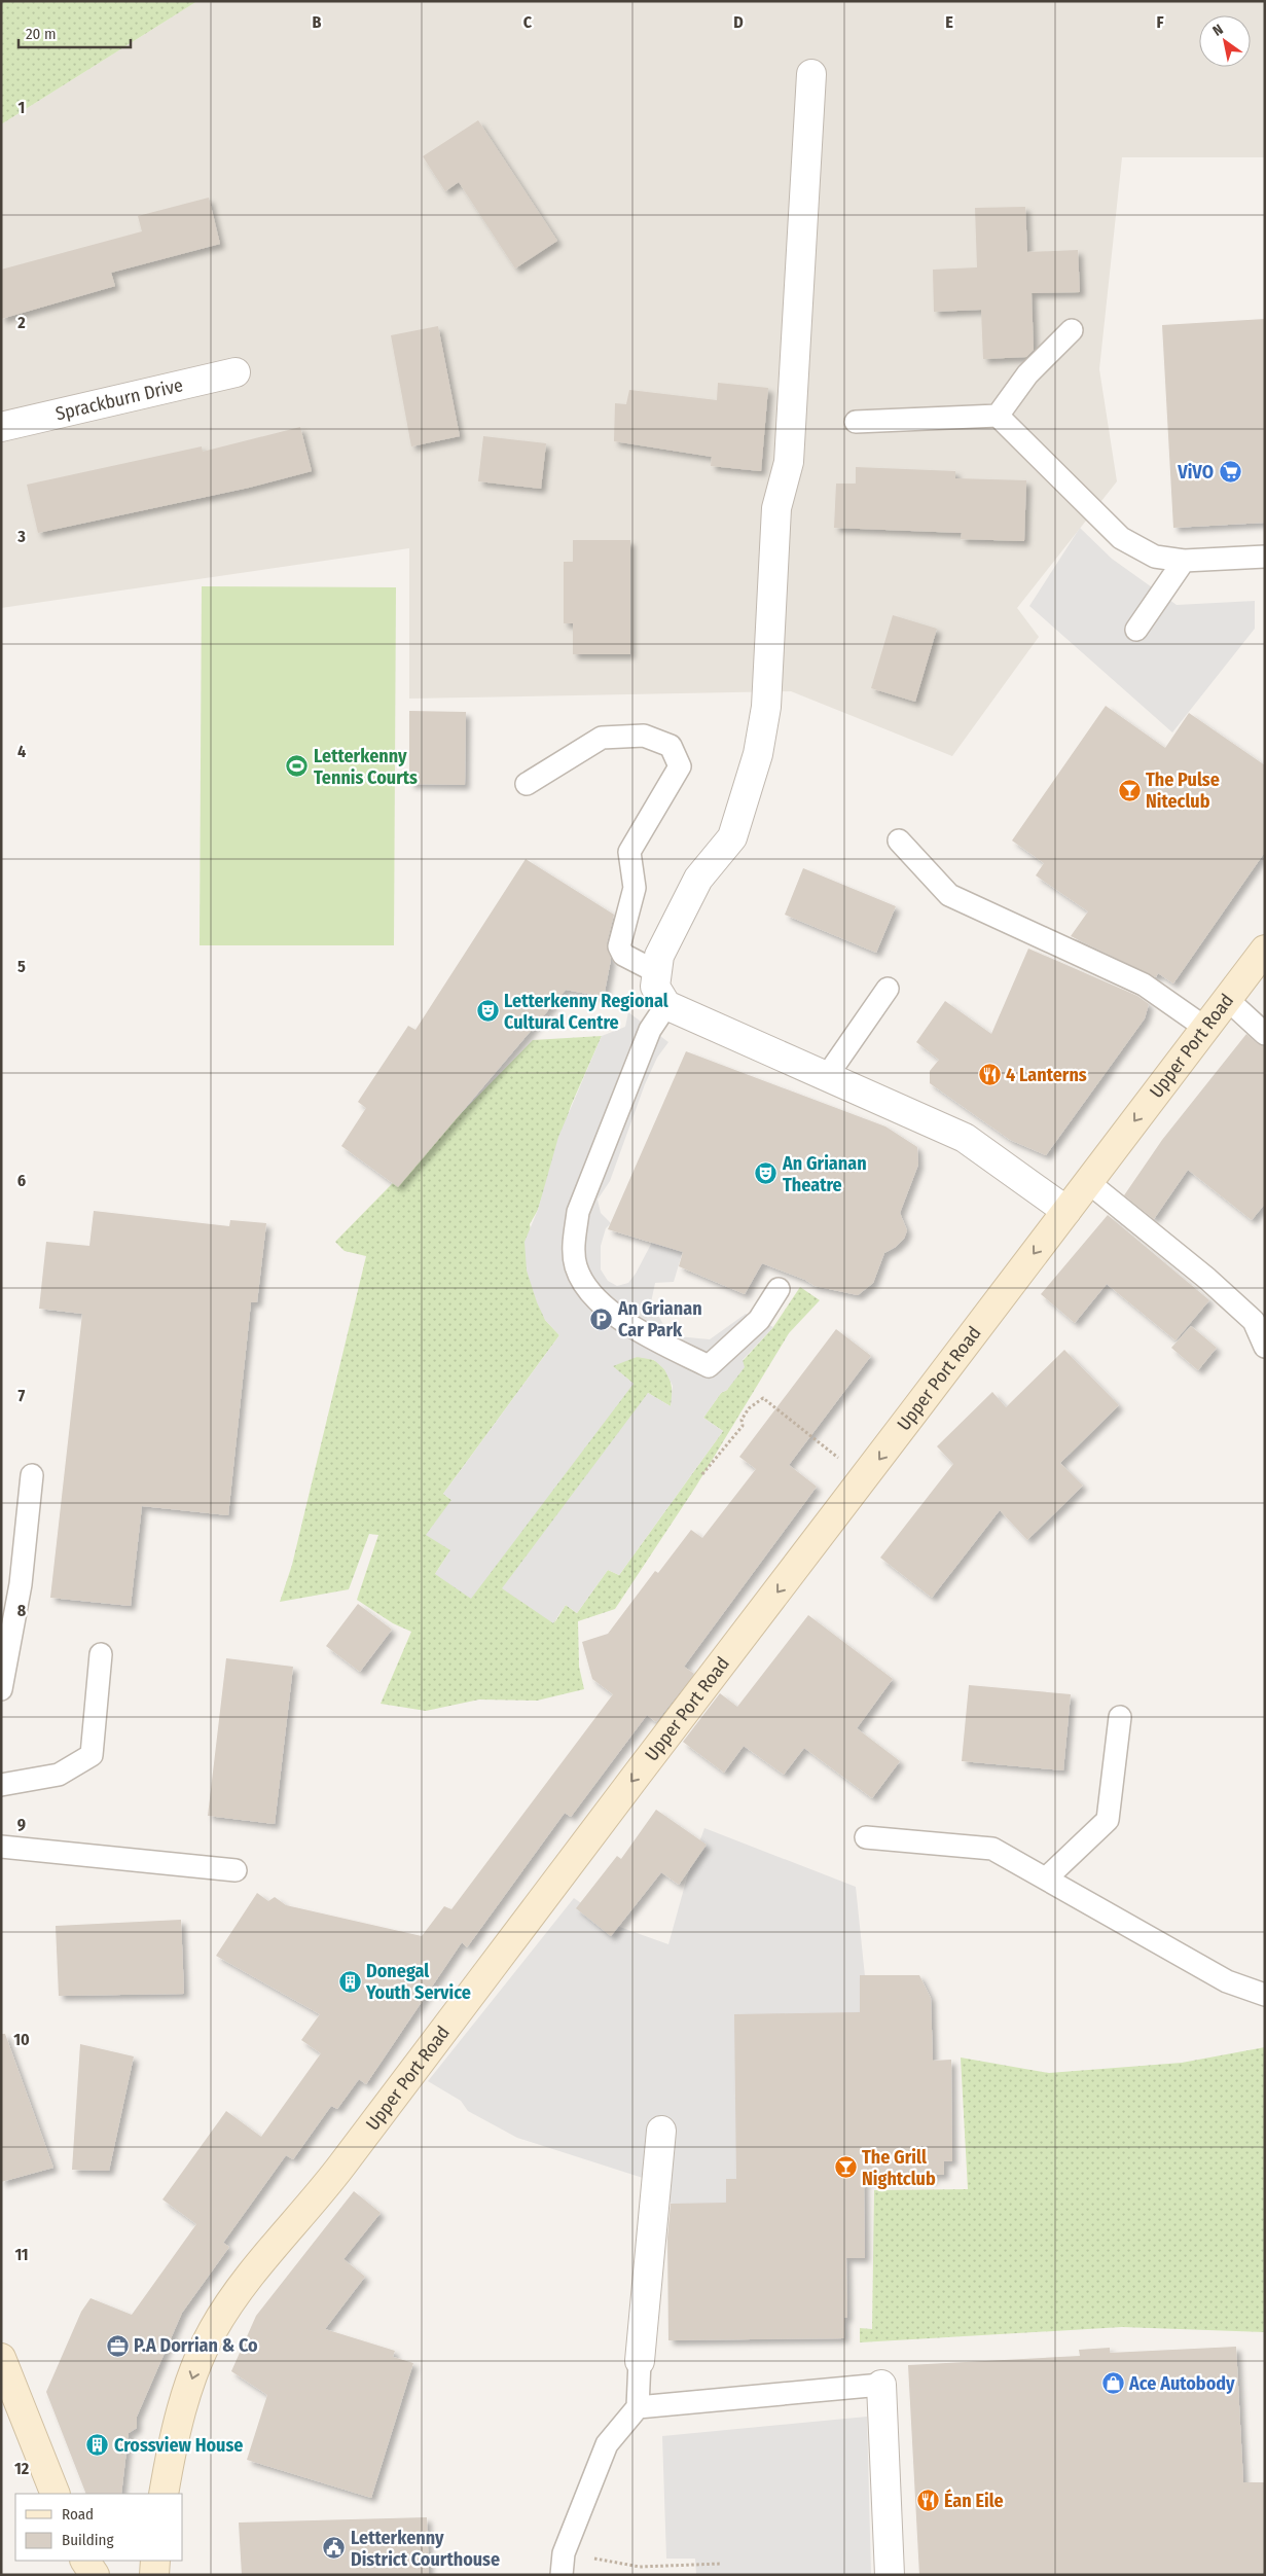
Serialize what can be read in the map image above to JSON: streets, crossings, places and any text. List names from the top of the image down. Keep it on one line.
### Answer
{"streets":{"street":["Sprackburn Drive","Upper Port Road"]},"one_way":["Upper Port Road"],"places":{"supermarket":["ViVO"],"sports":["Letterkenny Tennis Courts"],"bar":["The Pulse Niteclub","The Grill Nightclub"],"theatre":["Letterkenny Regional Cultural Centre","An Grianan Theatre"],"restaurant":["4 Lanterns","Éan Eile"],"parking":["An Grianan Car Park"],"building":["Donegal Youth Service","Crossview House"],"office":["P.A Dorrian & Co"],"shop":["Ace Autobody"],"public building":["Letterkenny District Courthouse"]},"legend":["Road","Building"],"scale_bar":"20 m","north":"top left","grid":{"columns":["B","C","D","E","F"],"rows":["1","2","3","4","5","6","7","8","9","10","11","12"]}}
